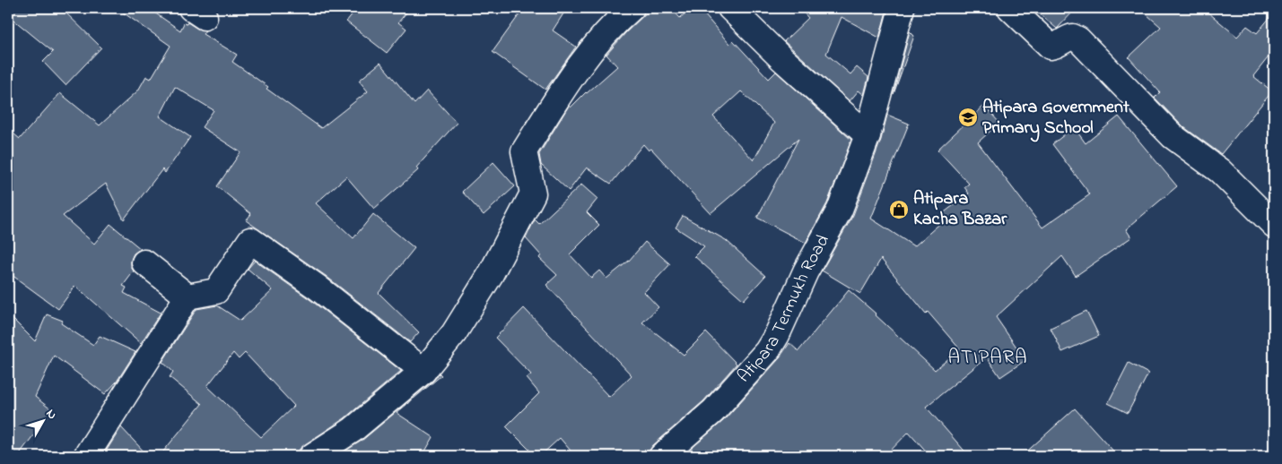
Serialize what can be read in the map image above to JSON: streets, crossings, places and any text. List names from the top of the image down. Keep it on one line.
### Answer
{"streets":{"street":["Atipara Termukh Road"]},"districts":["ATIPARA"],"places":{"school or university":["Atipara Government Primary School"],"shop":["Atipara Kacha Bazar"]},"north":"top right"}
